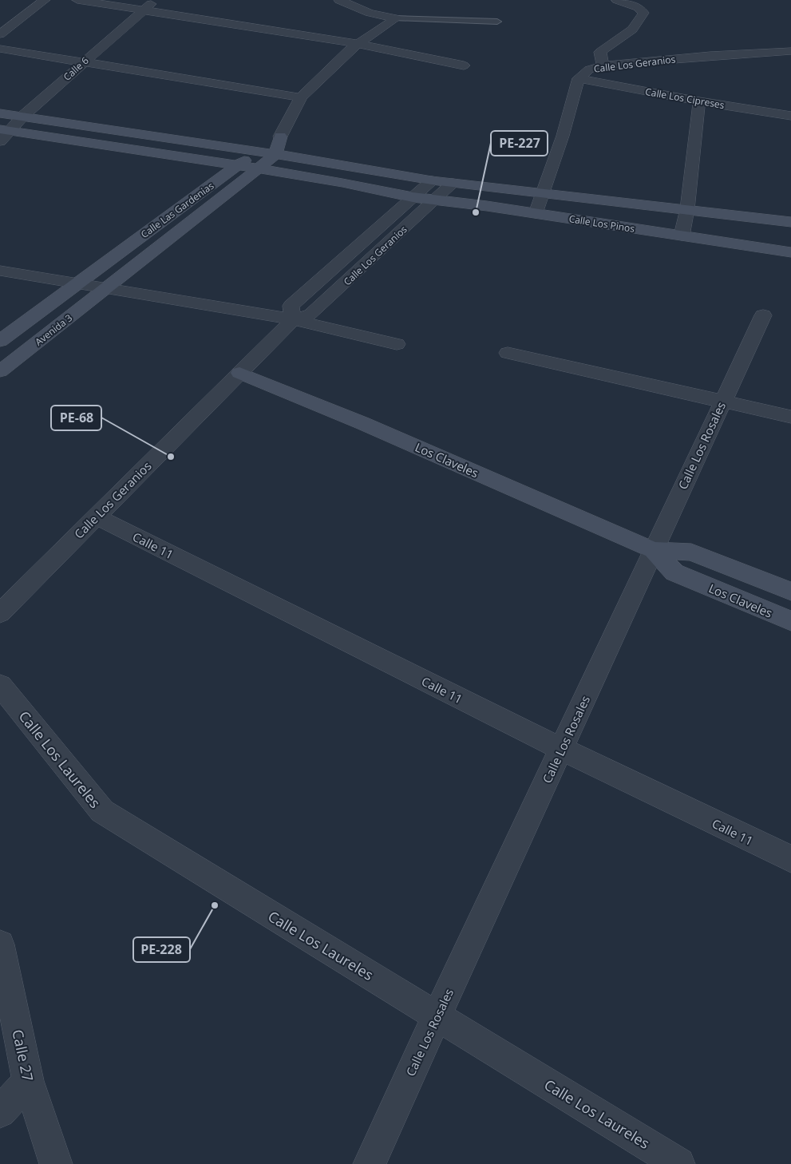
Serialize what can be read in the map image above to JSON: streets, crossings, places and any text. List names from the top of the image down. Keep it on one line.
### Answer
{"streets":{"street":["Calle Los Geranios","Calle 6","Calle Los Cipreses","Calle Las Gardenias","Calle Los Pinos","Avenida 3","Calle Los Rosales","Los Claveles","Calle 11","Calle Los Laureles","Calle 27"]},"crossings":[["Calle Los Geranios","Calle Los Cipreses"],["Calle Los Geranios","Calle Los Pinos"],["Calle Los Geranios","Los Claveles"],["Calle Los Geranios","Calle 11"],["Calle 6","Calle Los Pinos"],["Calle Las Gardenias","Calle Los Pinos"],["Calle Las Gardenias","Avenida 3"],["Calle Los Rosales","Los Claveles"],["Calle Los Rosales","Calle 11"],["Calle Los Rosales","Calle Los Laureles"]],"places":["PE-227","PE-68","PE-228"]}
